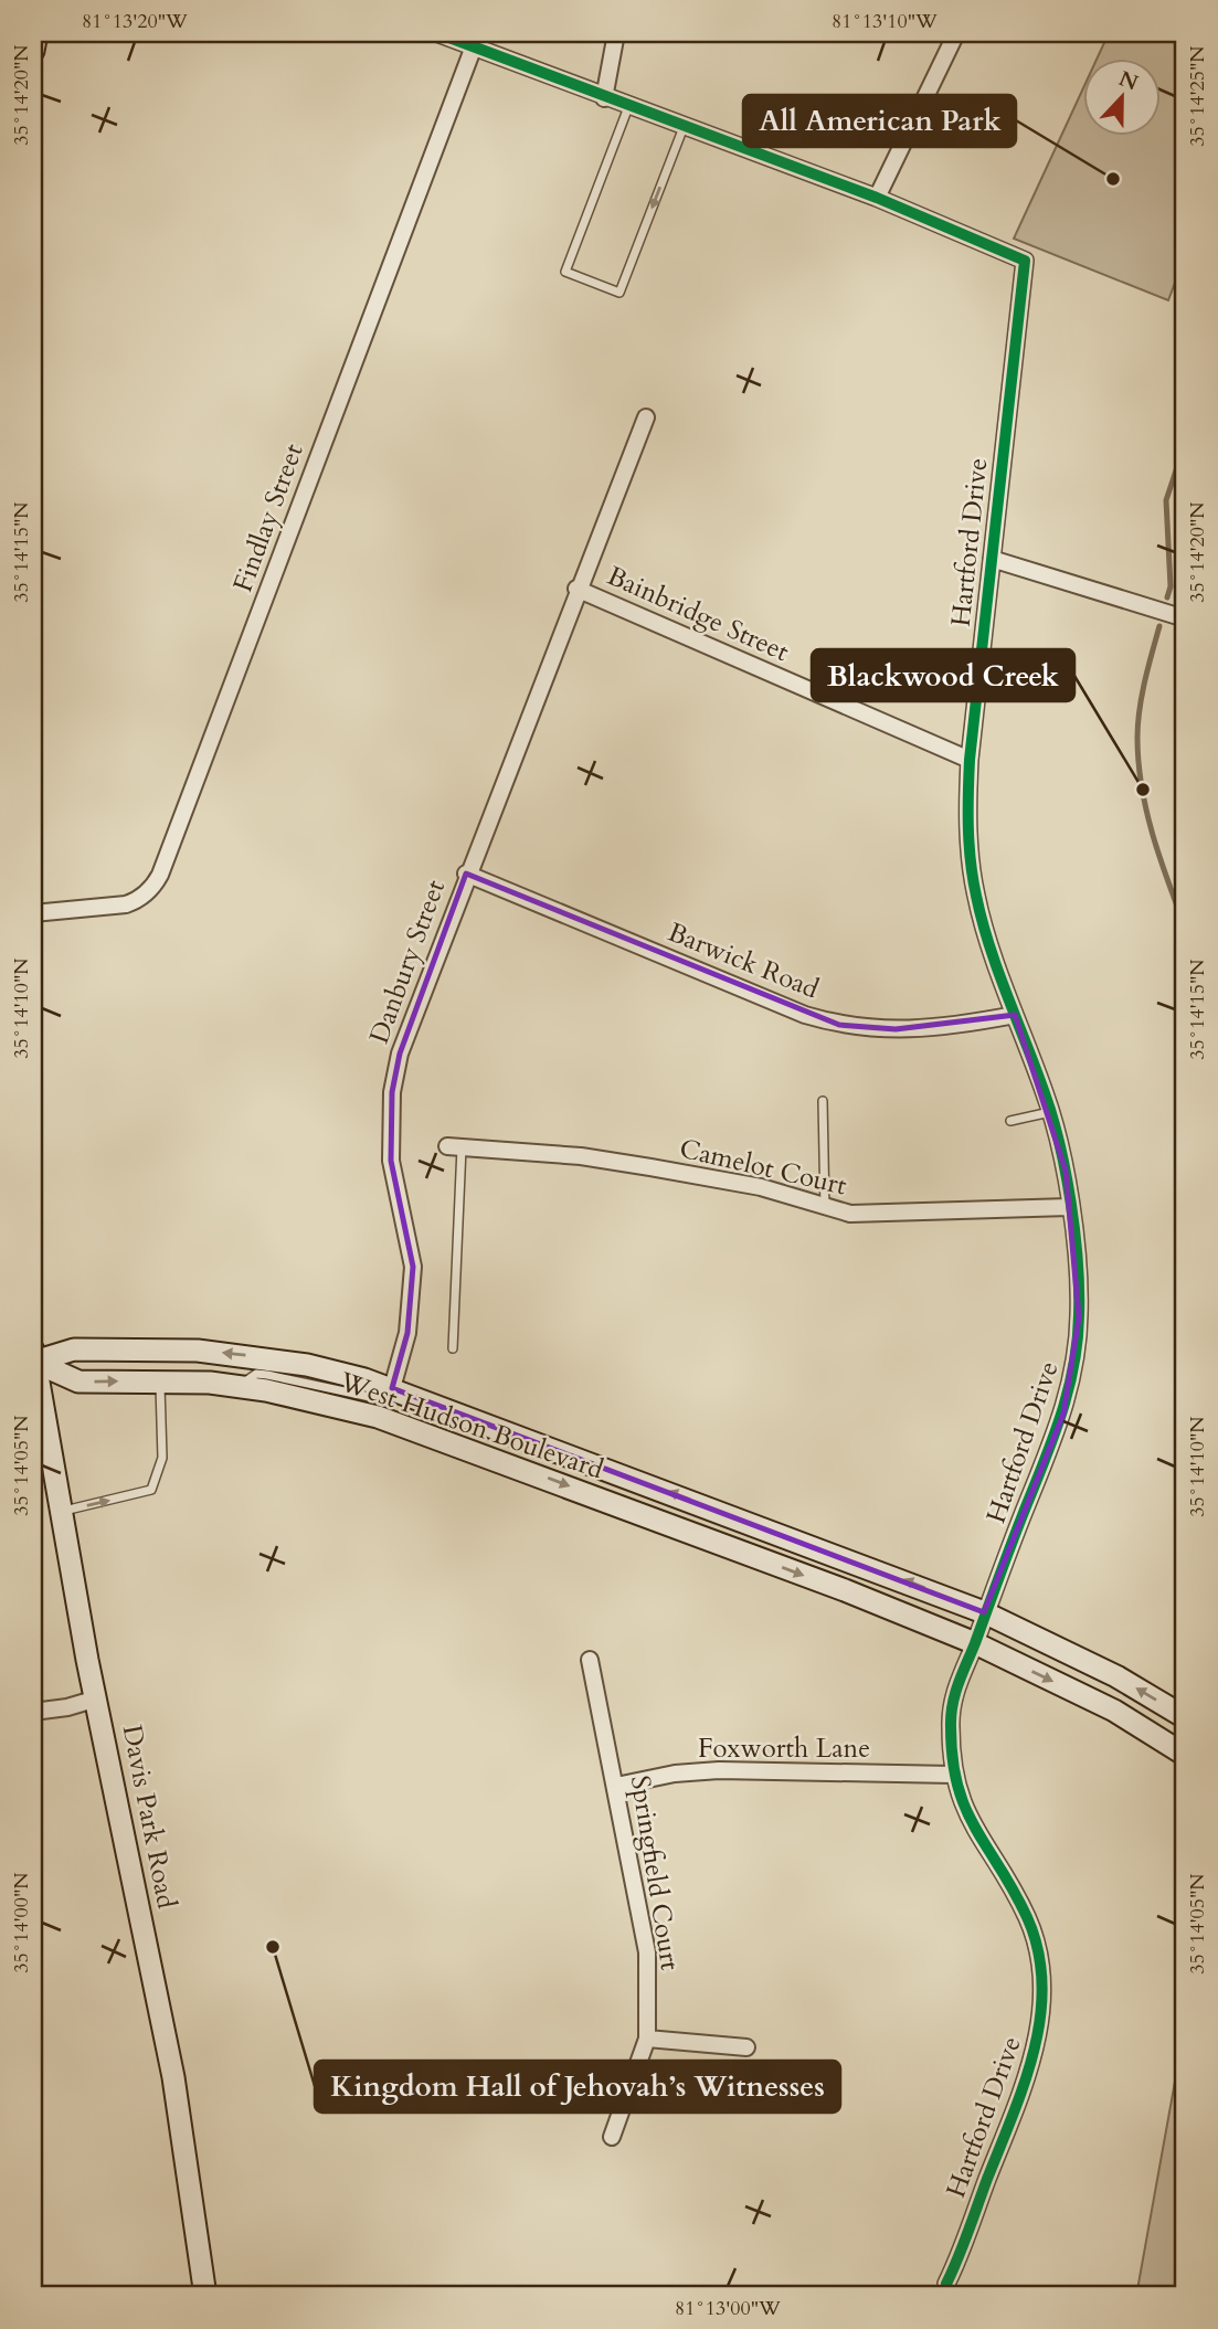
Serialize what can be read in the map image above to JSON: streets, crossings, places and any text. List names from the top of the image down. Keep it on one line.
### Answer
{"streets":{"main road":["West Hudson Boulevard","Davis Park Road"],"street":["Findlay Street","Hartford Drive","Bainbridge Street","Barwick Road","Danbury Street","Camelot Court","Foxworth Lane","Springfield Court"]},"crossings":[["Hartford Drive","Bainbridge Street"],["Hartford Drive","Barwick Road"],["Hartford Drive","Camelot Court"],["Hartford Drive","West Hudson Boulevard"],["Hartford Drive","Foxworth Lane"],["Bainbridge Street","Danbury Street"],["Barwick Road","Danbury Street"],["Danbury Street","West Hudson Boulevard"],["West Hudson Boulevard","Davis Park Road"],["Foxworth Lane","Springfield Court"]],"places":["All American Park","Blackwood Creek","Kingdom Hall of Jehovah’s Witnesses"],"north":"top","coordinates":["81°13'20\"W","81°13'10\"W","35°14'20\"N","35°14'25\"N","35°14'15\"N","35°14'10\"N","35°14'05\"N","35°14'00\"N","81°13'00\"W"]}
